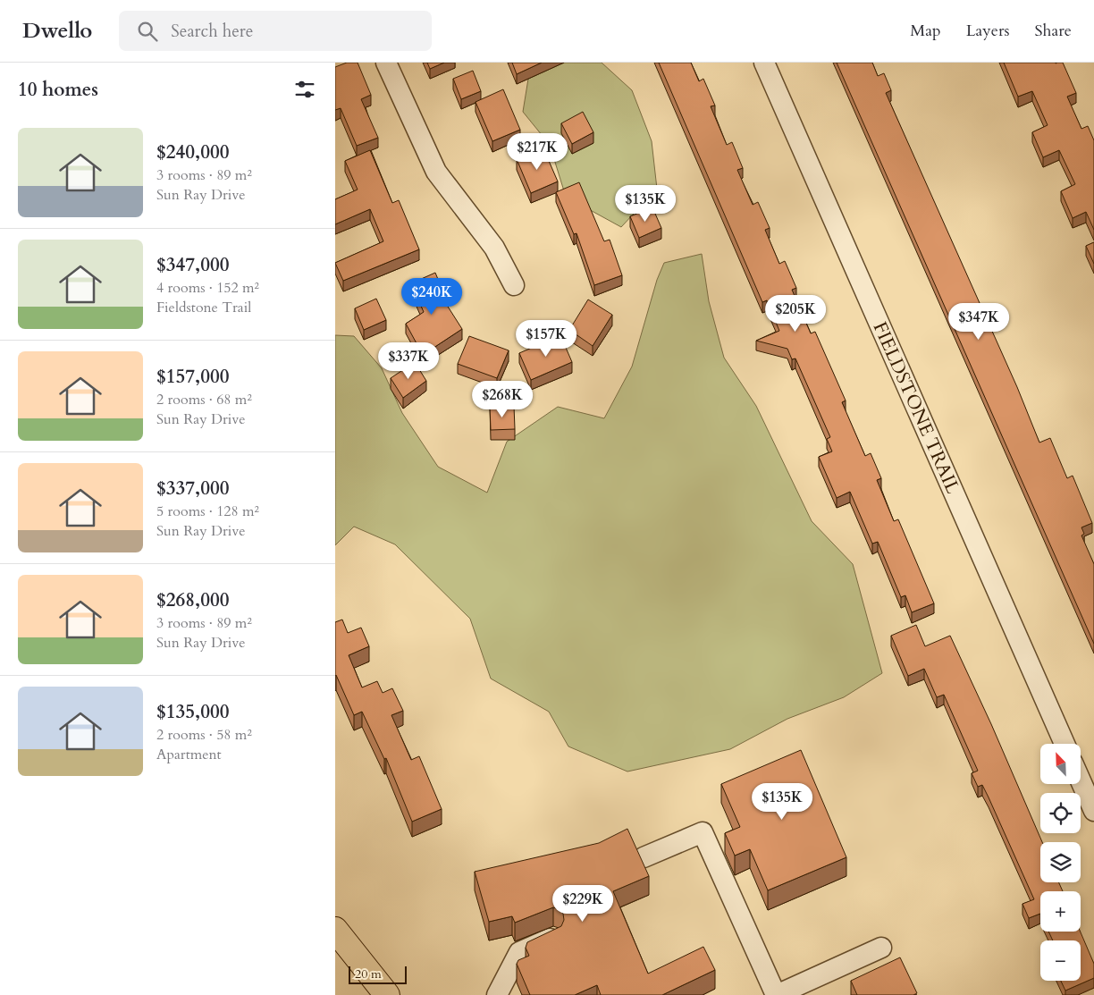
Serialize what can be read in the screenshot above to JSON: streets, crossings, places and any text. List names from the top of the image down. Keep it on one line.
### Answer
{"streets":{"street":["FIELDSTONE TRAIL"]},"scale_bar":"20 m","north":"top left","page":{"header":"Dwello","search":"Search here","nav":["Map","Layers","Share"],"heading":"10 homes","list":[{"name":"$240,000","note":"3 rooms · 89 m² · Sun Ray Drive"},{"name":"$347,000","note":"4 rooms · 152 m² · Fieldstone Trail"},{"name":"$157,000","note":"2 rooms · 68 m² · Sun Ray Drive"},{"name":"$337,000","note":"5 rooms · 128 m² · Sun Ray Drive"},{"name":"$268,000","note":"3 rooms · 89 m² · Sun Ray Drive"},{"name":"$135,000","note":"2 rooms · 58 m² · Apartment"}],"price":["$217K","$135K","$240K","$205K","$347K","$157K","$337K","$268K","$135K","$229K"],"map_buttons":["+","−"],"scale":"20 m"}}
